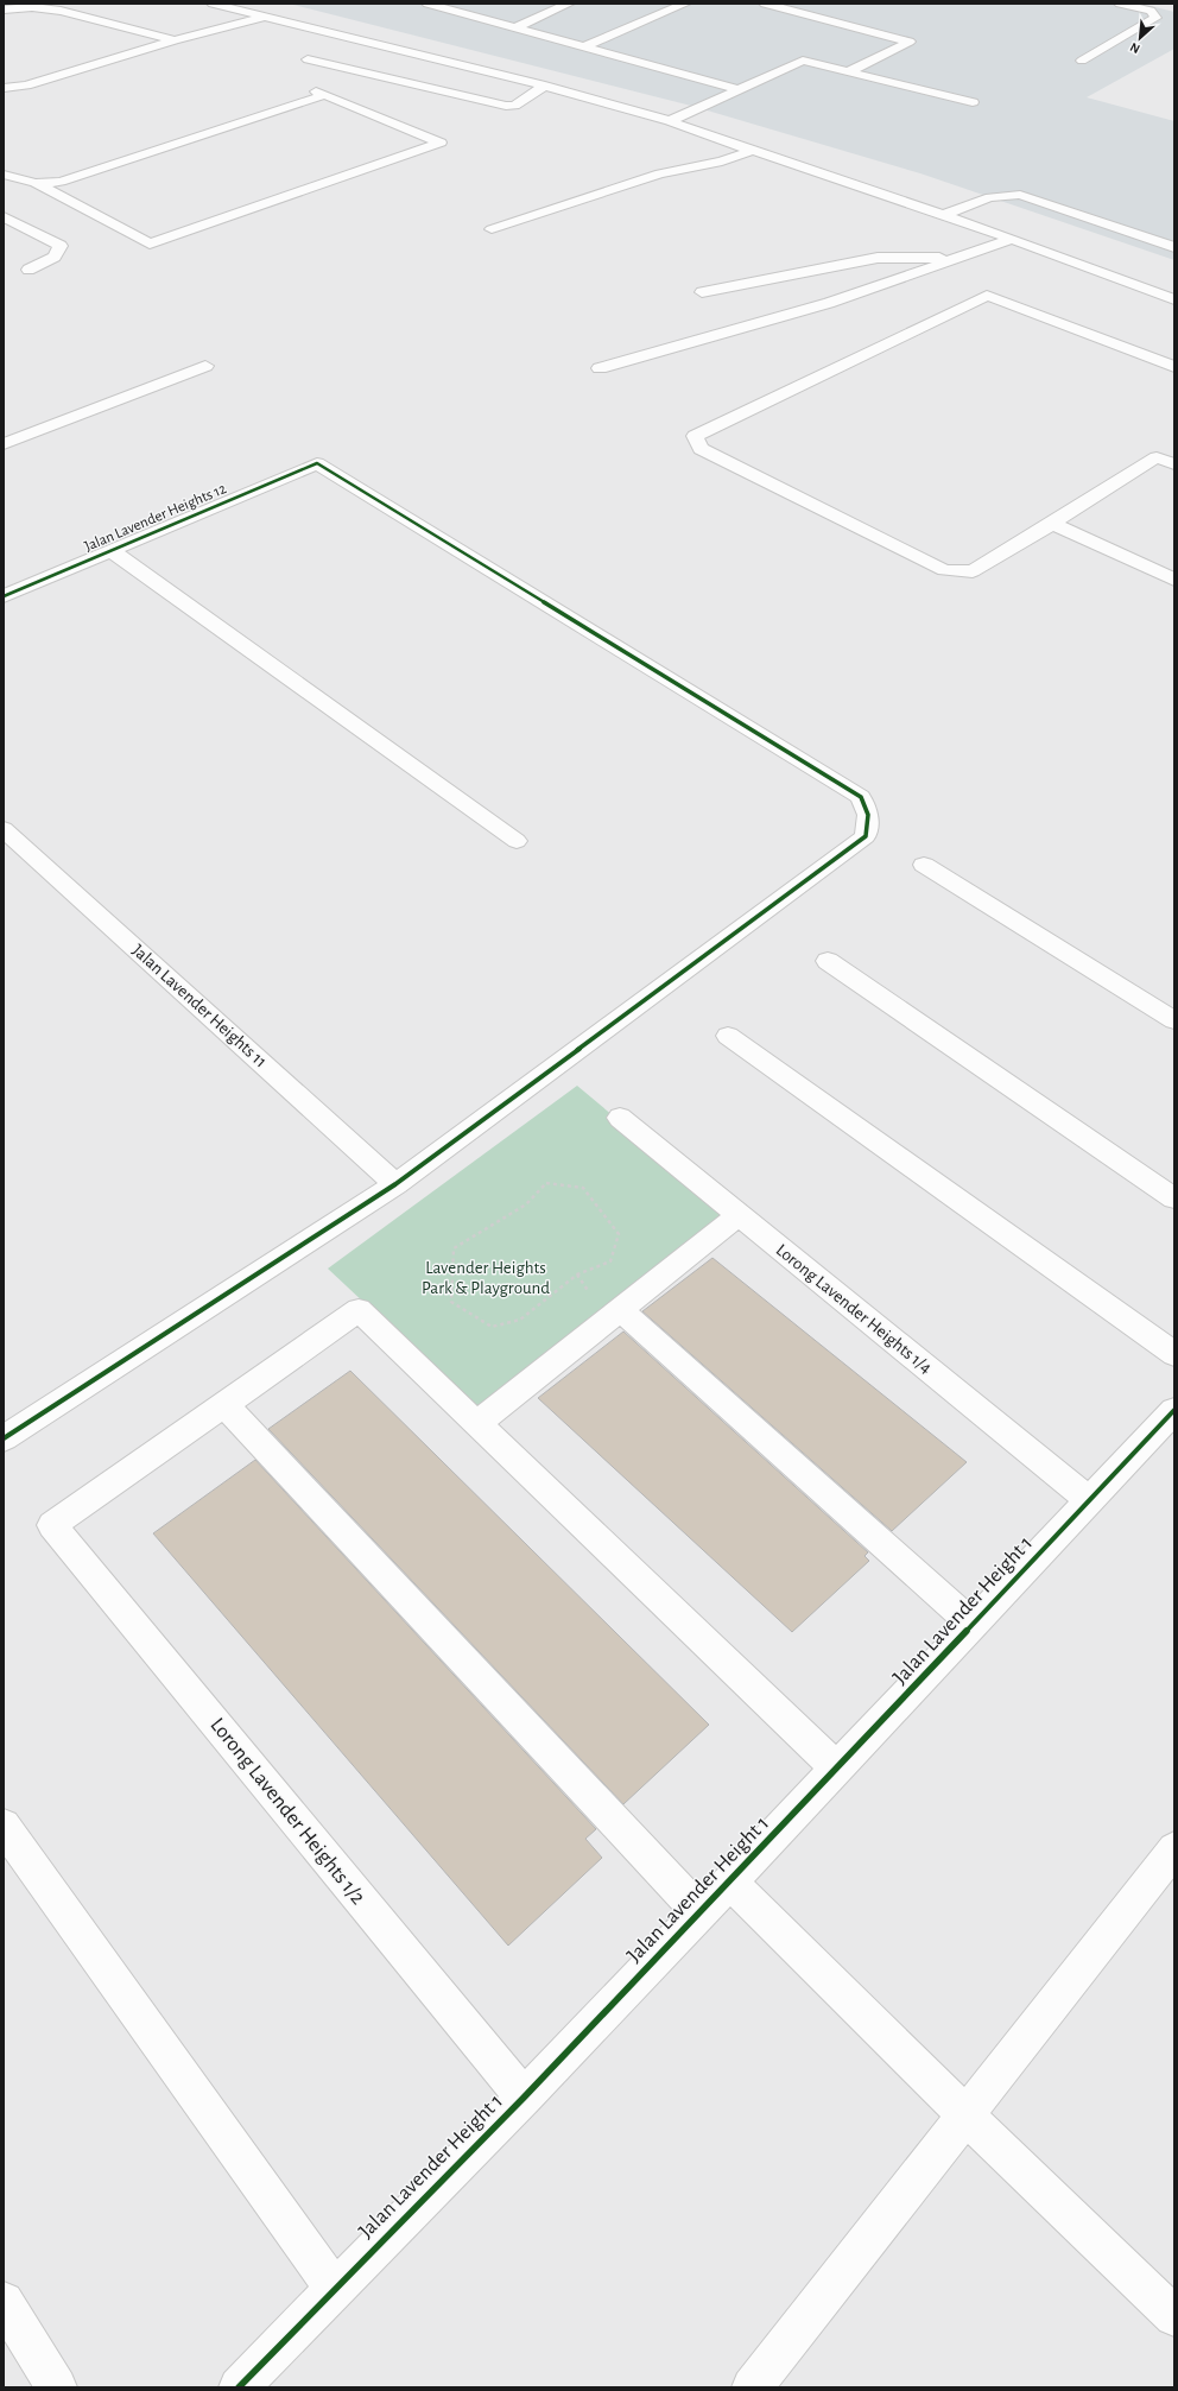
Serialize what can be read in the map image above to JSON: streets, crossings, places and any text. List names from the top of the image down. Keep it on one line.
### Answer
{"streets":{"street":["Jalan Lavender Heights 12","Jalan Lavender Heights 11","Lorong Lavender Heights 1/4","Jalan Lavender Height 1","Lorong Lavender Heights 1/2"]},"crossings":[["Jalan Lavender Heights 12","Jalan Lavender Heights 11"],["Lorong Lavender Heights 1/4","Jalan Lavender Height 1"],["Jalan Lavender Height 1","Lorong Lavender Heights 1/2"]],"parks":["Lavender Heights Park & Playground"],"north":"bottom left"}
